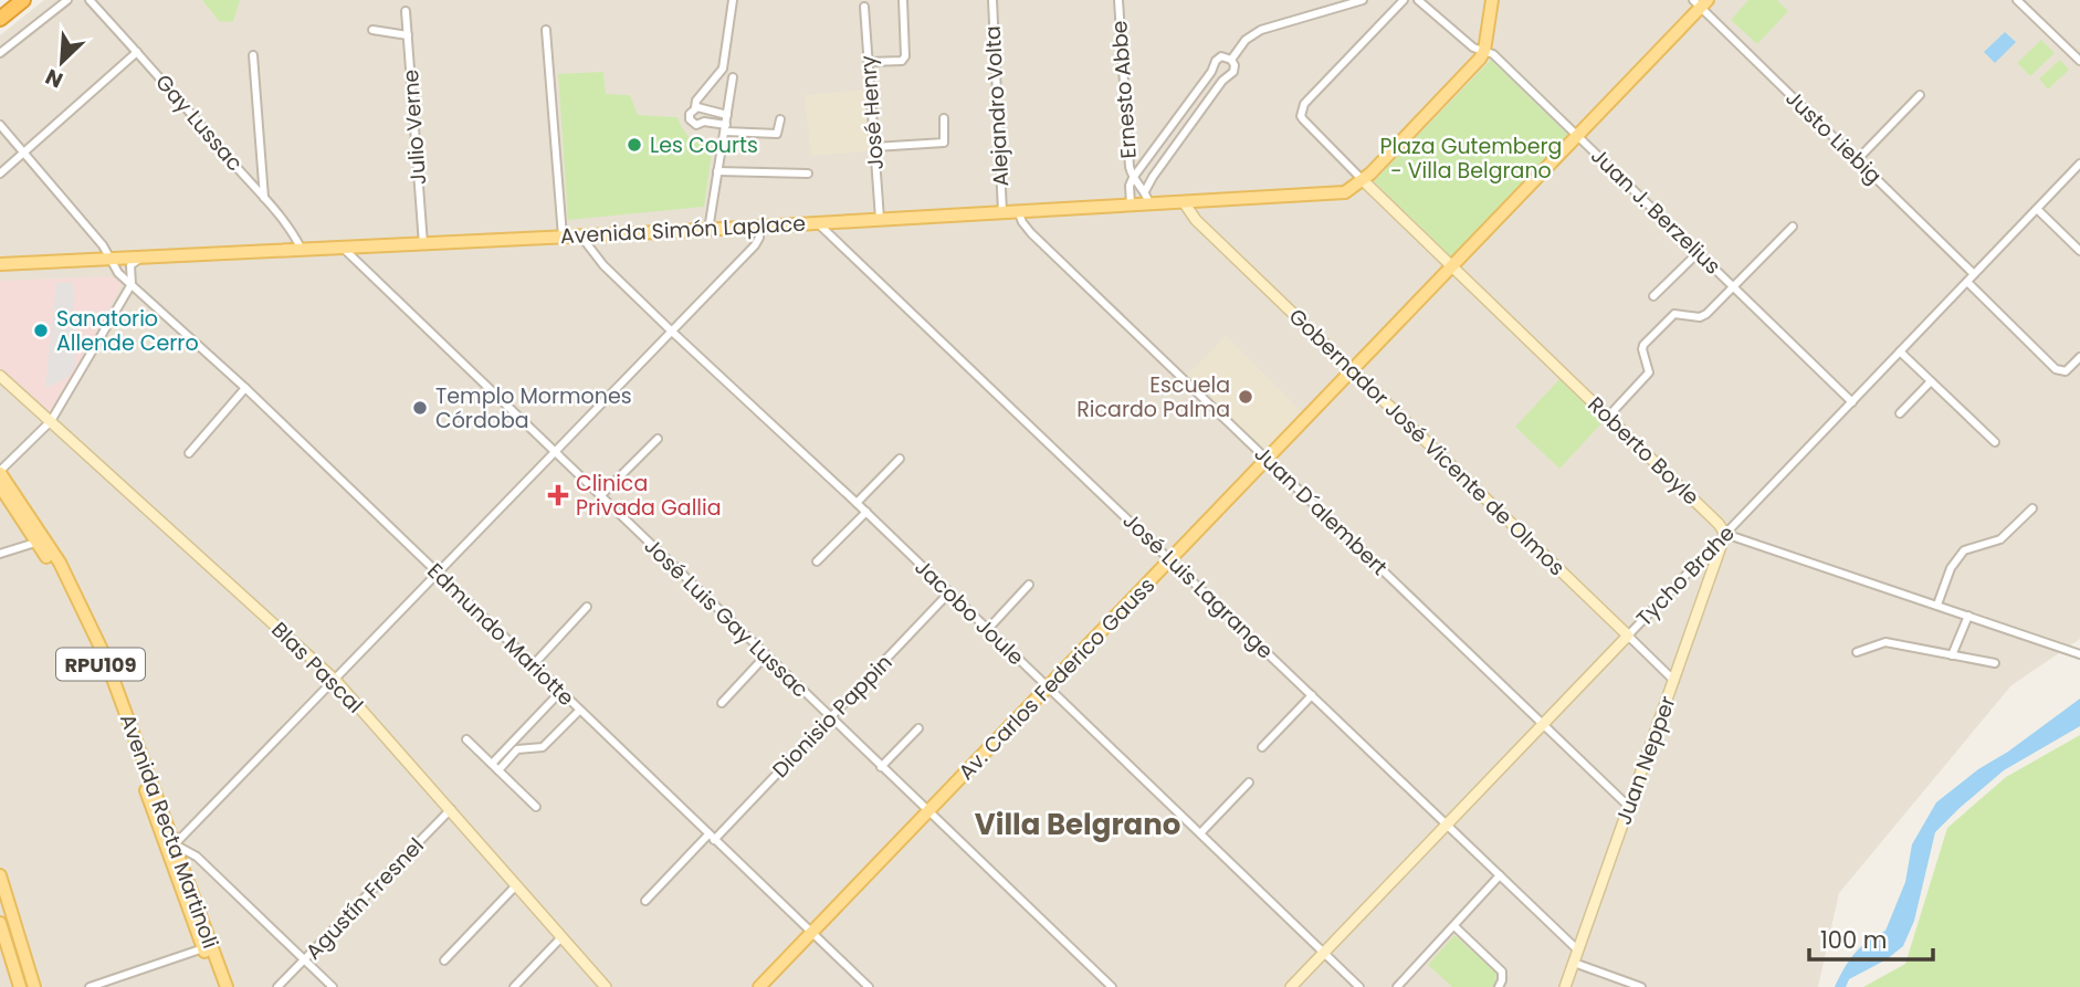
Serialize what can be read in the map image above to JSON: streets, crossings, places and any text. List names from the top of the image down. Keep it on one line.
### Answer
{"streets":{"main road":["Avenida Simón Laplace","Gobernador José Vicente de Olmos","Roberto Boyle","Tycho Brahe","RPU109","Blas Pascal","Av. Carlos Federico Gauss","Juan Nepper","Avenida Recta Martinoli"],"street":["Ernesto Abbe","Alejandro Volta","José Henry","Gay Lussac","Julio Verne","Justo Liebig","Juan J. Berzelius","Juan D´alembert","José Luis Lagrange","Jacobo Joule","José Luis Gay Lussac","Edmundo Mariotte","Dionisio Pappin","Agustín Fresnel"]},"crossings":[["Ernesto Abbe","Avenida Simón Laplace"],["Alejandro Volta","Avenida Simón Laplace"],["José Henry","Avenida Simón Laplace"],["Gay Lussac","Avenida Simón Laplace"],["Julio Verne","Avenida Simón Laplace"],["Justo Liebig","Tycho Brahe"],["Justo Liebig","Av. Carlos Federico Gauss"],["Juan J. Berzelius","Tycho Brahe"],["Juan J. Berzelius","Av. Carlos Federico Gauss"],["Avenida Simón Laplace","Gobernador José Vicente de Olmos"],["Avenida Simón Laplace","Roberto Boyle"],["Avenida Simón Laplace","Juan D´alembert"],["Avenida Simón Laplace","José Luis Lagrange"],["Avenida Simón Laplace","Jacobo Joule"],["Avenida Simón Laplace","José Luis Gay Lussac"],["Avenida Simón Laplace","Edmundo Mariotte"],["Gobernador José Vicente de Olmos","Tycho Brahe"],["Gobernador José Vicente de Olmos","Av. Carlos Federico Gauss"],["Gobernador José Vicente de Olmos","Juan Nepper"],["Roberto Boyle","Tycho Brahe"],["Roberto Boyle","Av. Carlos Federico Gauss"],["Roberto Boyle","Juan Nepper"],["Juan D´alembert","Tycho Brahe"],["Juan D´alembert","Av. Carlos Federico Gauss"],["Juan D´alembert","Juan Nepper"],["Tycho Brahe","José Luis Lagrange"],["Tycho Brahe","Jacobo Joule"],["Tycho Brahe","Juan Nepper"],["José Luis Lagrange","Av. Carlos Federico Gauss"],["José Luis Lagrange","Juan Nepper"],["Jacobo Joule","Av. Carlos Federico Gauss"],["Jacobo Joule","Dionisio Pappin"],["José Luis Gay Lussac","Av. Carlos Federico Gauss"],["José Luis Gay Lussac","Dionisio Pappin"],["Edmundo Mariotte","Av. Carlos Federico Gauss"],["Edmundo Mariotte","Dionisio Pappin"],["Blas Pascal","Agustín Fresnel"]],"districts":["Villa Belgrano"],"parks":["Plaza Gutemberg - Villa Belgrano"],"places":{"other":["Les Courts","Sanatorio Allende Cerro","Escuela Ricardo Palma","Templo Mormones Córdoba"],"health":["Clinica Privada Gallia"]},"scale_bar":"100 m","north":"bottom left"}
